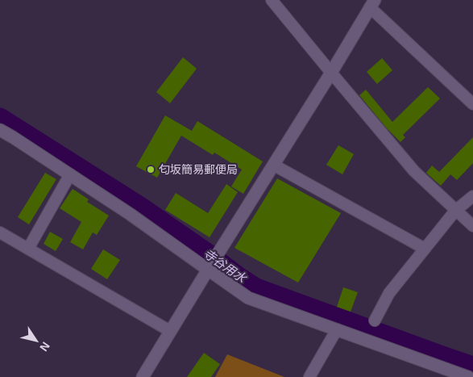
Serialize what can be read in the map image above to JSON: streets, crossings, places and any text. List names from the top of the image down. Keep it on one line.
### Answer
{"water":["寺谷用水"],"places":["匂坂簡易郵便局"],"north":"bottom right"}
